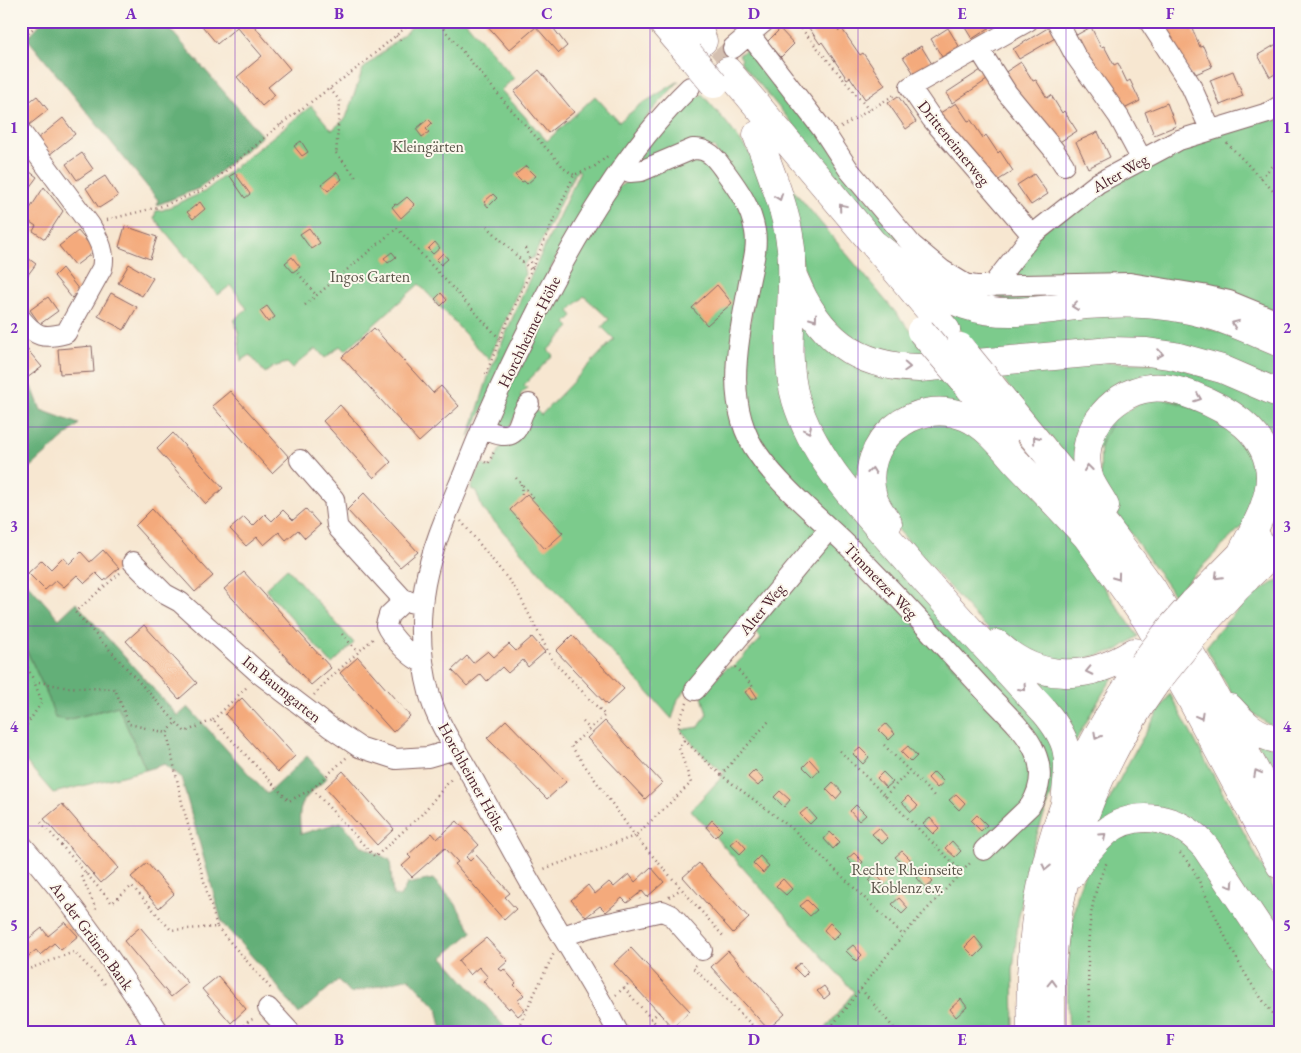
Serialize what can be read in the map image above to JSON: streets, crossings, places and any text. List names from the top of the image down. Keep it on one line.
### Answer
{"streets":{"street":["Dritteneimerweg","Alter Weg","Horchheimer Höhe","Timmetzer Weg","Im Baumgarten","An der Grünen Bank"]},"crossings":[["Dritteneimerweg","Alter Weg"],["Alter Weg","Timmetzer Weg"],["Horchheimer Höhe","Timmetzer Weg"],["Horchheimer Höhe","Im Baumgarten"]],"parks":["Kleingärten","Ingos Garten","Rechte Rheinseite Koblenz e.v."],"grid":{"columns":["A","B","C","D","E","F"],"rows":["1","2","3","4","5"]}}
